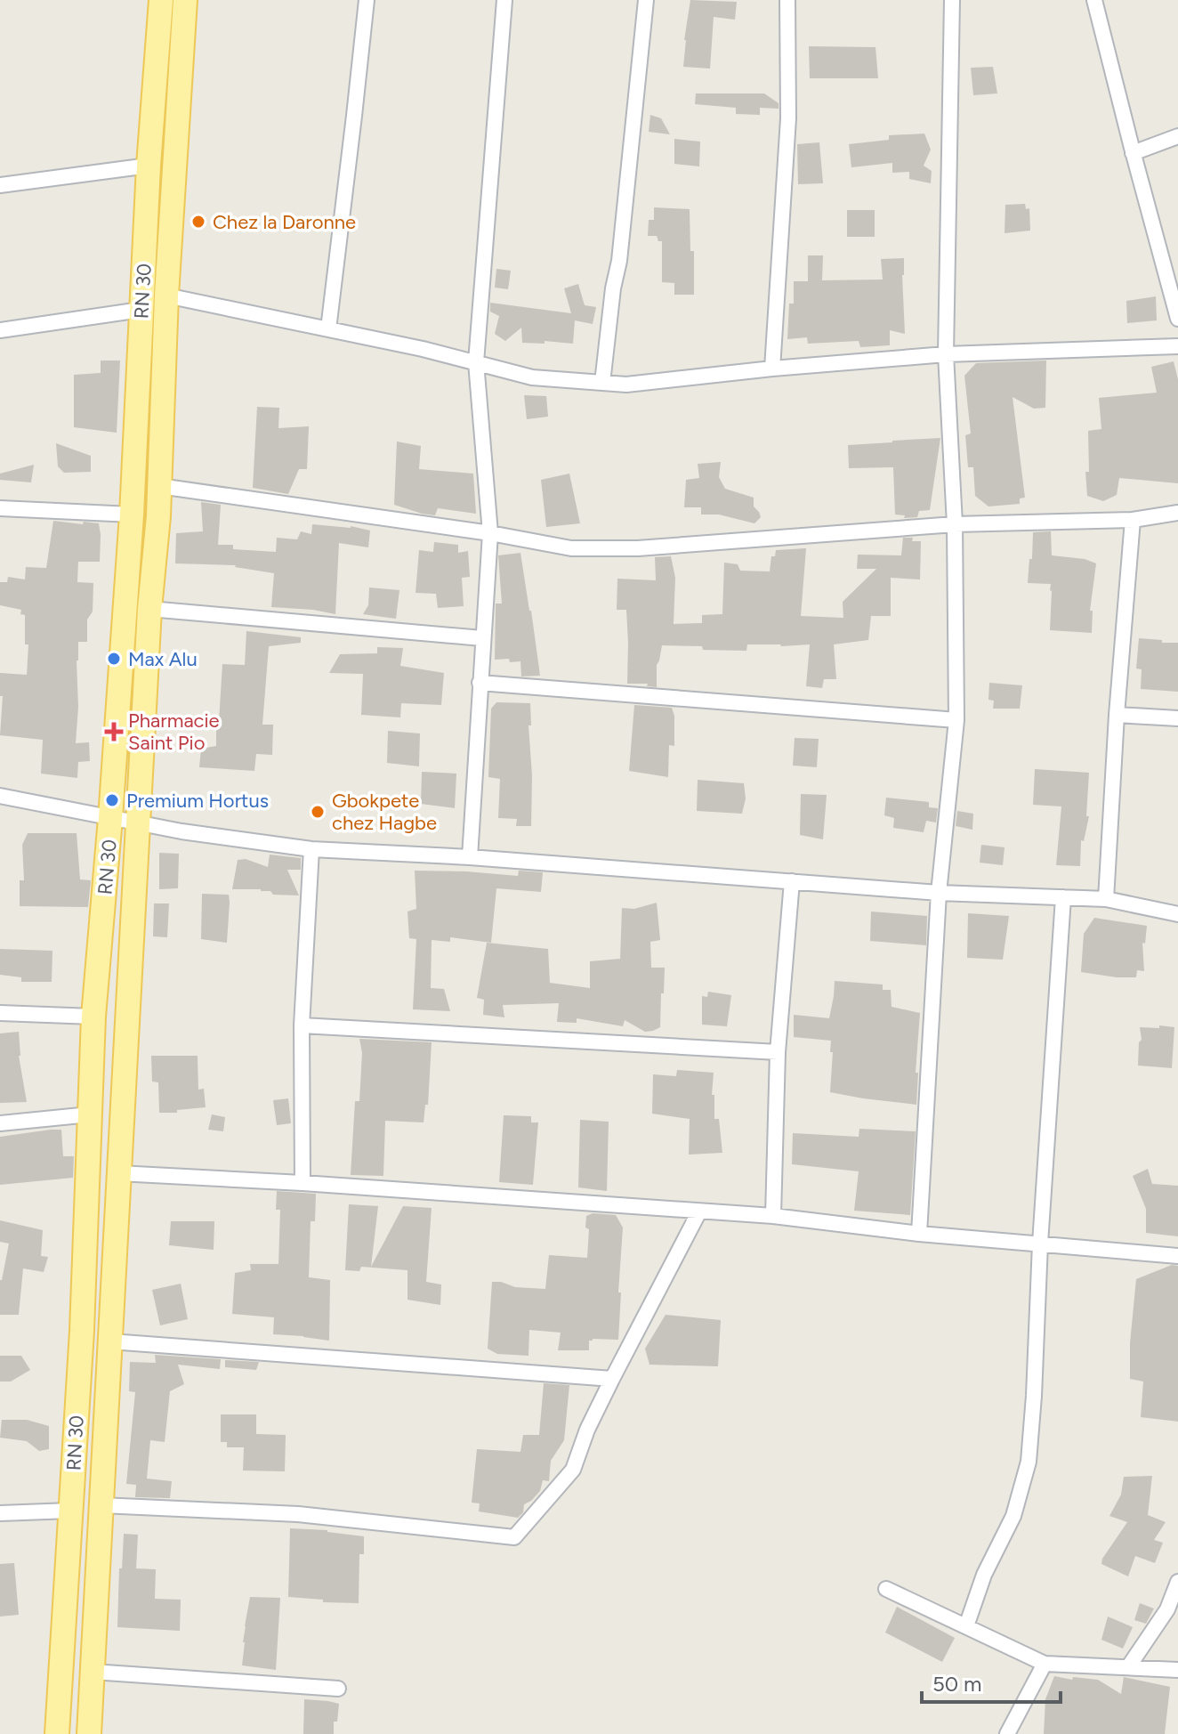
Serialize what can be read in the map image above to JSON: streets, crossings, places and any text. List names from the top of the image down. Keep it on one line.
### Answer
{"streets":{"main road":["RN 30"]},"places":{"other":["Chez la Daronne","Max Alu","Premium Hortus","Gbokpete chez Hagbe"],"health":["Pharmacie Saint Pio"]},"scale_bar":"50 m"}
